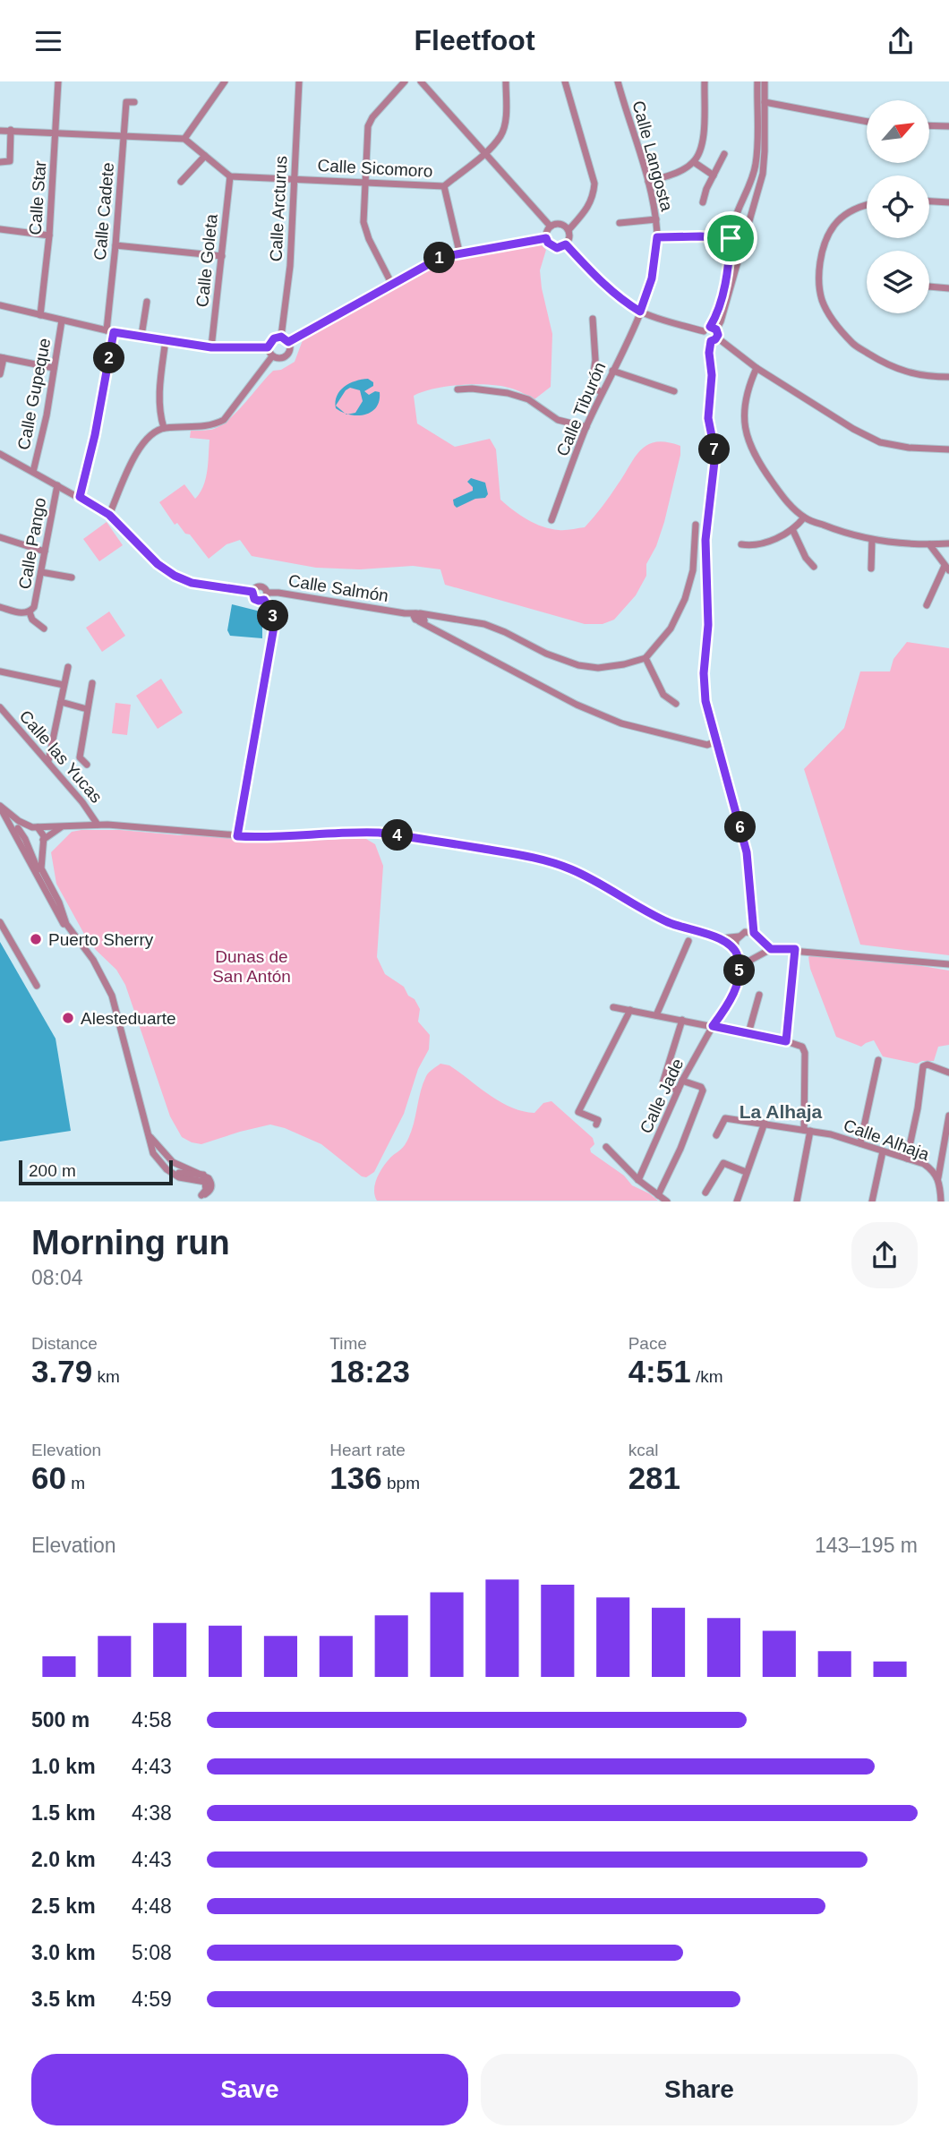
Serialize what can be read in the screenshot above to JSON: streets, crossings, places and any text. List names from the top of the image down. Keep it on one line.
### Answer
{"streets":{"street":["Calle Langosta","Calle Sicomoro","Calle Star","Calle Arcturus","Calle Cadete","Calle Goleta","Calle Gupeque","Calle Tiburón","Calle Pango","Calle Salmón","Calle las Yucas","Calle Jade","Calle Alhaja"]},"crossings":[["Calle Langosta","Calle Tiburón"],["Calle Sicomoro","Calle Arcturus"],["Calle Sicomoro","Calle Goleta"]],"districts":["La Alhaja"],"parks":["Dunas de San Antón"],"places":["Puerto Sherry","Alesteduarte"],"scale_bar":"200 m","north":"top right","page":{"header":"Fleetfoot","pins":["1","2","7","3","6","4","5"],"scale":"200 m","heading":["Morning run","08:04"],"stats":[["Distance","3.79 km"],["Time","18:23"],["Pace","4:51 /km"],["Elevation","60 m"],["Heart rate","136 bpm"],["kcal","281"]],"chart":["Elevation","143–195 m"],"list":[{"name":"500 m","note":"4:58"},{"name":"1.0 km","note":"4:43"},{"name":"1.5 km","note":"4:38"},{"name":"2.0 km","note":"4:43"},{"name":"2.5 km","note":"4:48"},{"name":"3.0 km","note":"5:08"},{"name":"3.5 km","note":"4:59"}],"buttons":["Save","Share"]}}
